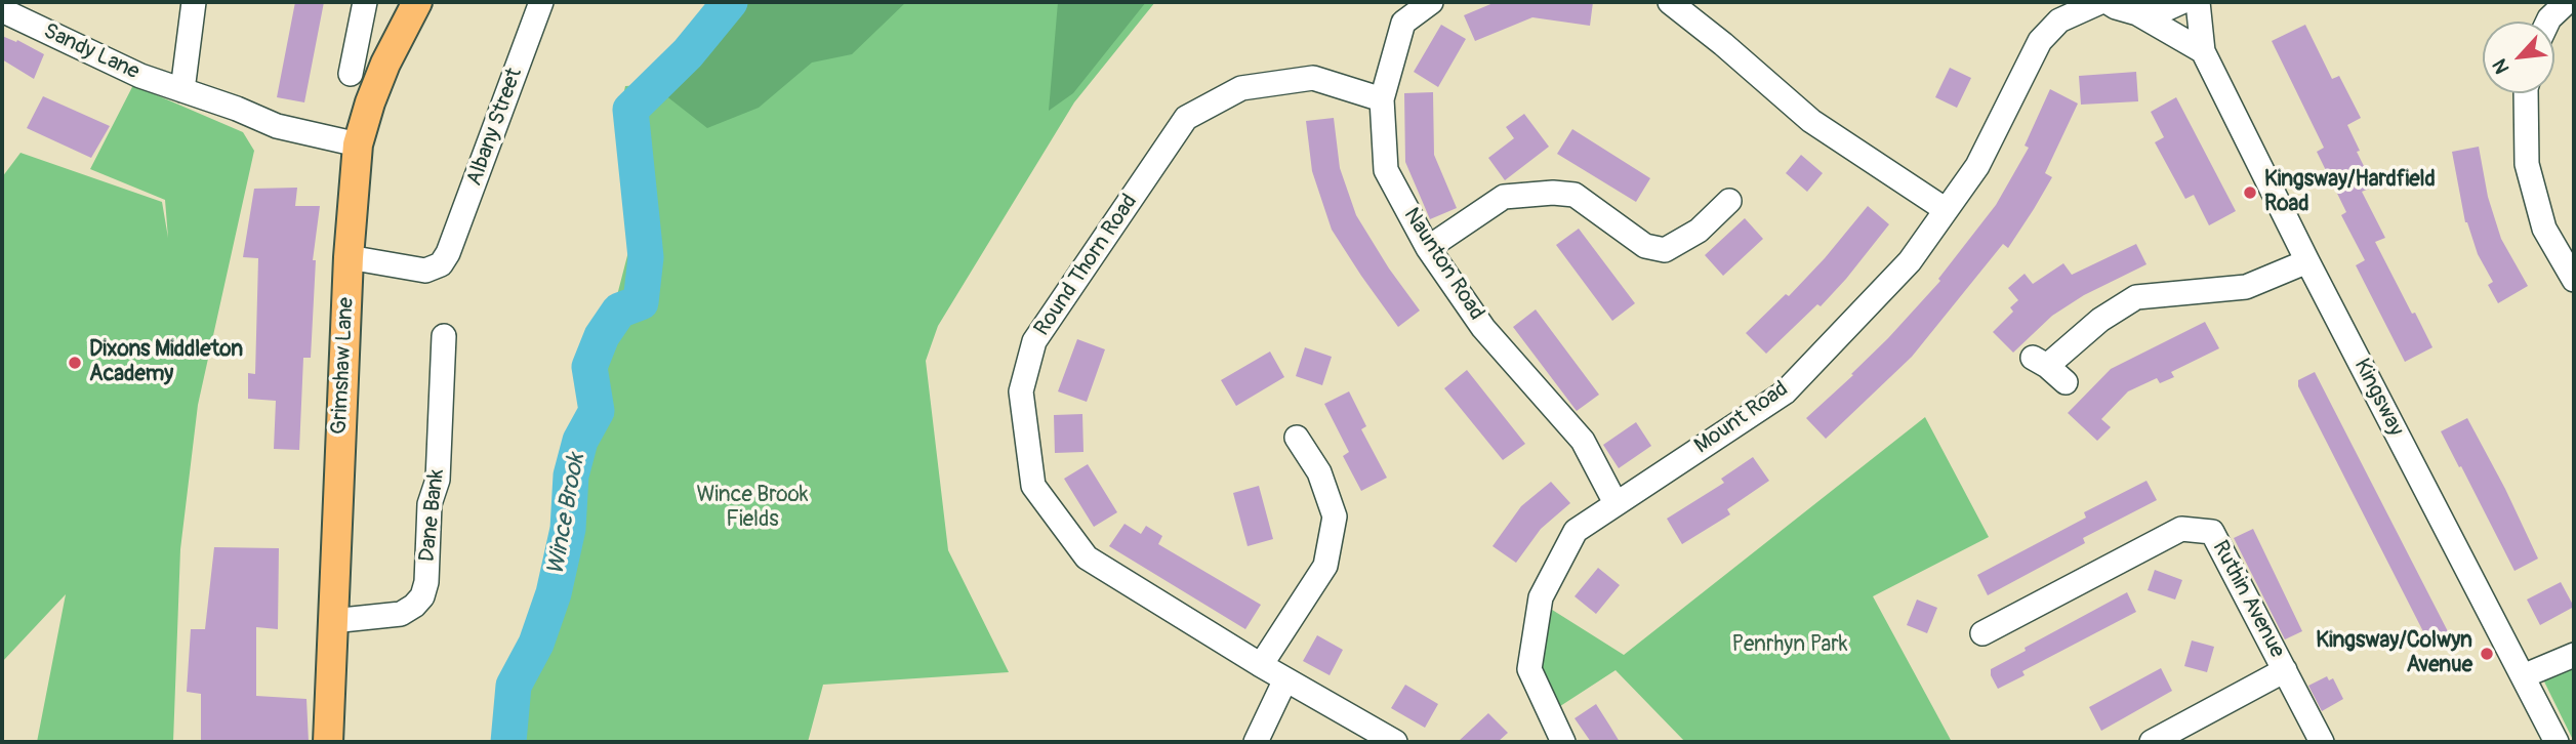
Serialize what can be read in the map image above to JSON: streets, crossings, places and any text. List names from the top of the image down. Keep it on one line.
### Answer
{"streets":{"main road":["Grimshaw Lane"],"street":["Sandy Lane","Albany Street","Naunton Road","Round Thorn Road","Kingsway","Mount Road","Dane Bank","Ruthin Avenue"]},"crossings":[["Sandy Lane","Grimshaw Lane"],["Albany Street","Grimshaw Lane"],["Naunton Road","Round Thorn Road"],["Naunton Road","Mount Road"],["Grimshaw Lane","Dane Bank"]],"water":["Wince Brook"],"parks":["Wince Brook Fields","Penrhyn Park"],"places":["Kingsway/Hardfield Road","Dixons Middleton Academy","Kingsway/Colwyn Avenue"],"north":"bottom left"}
